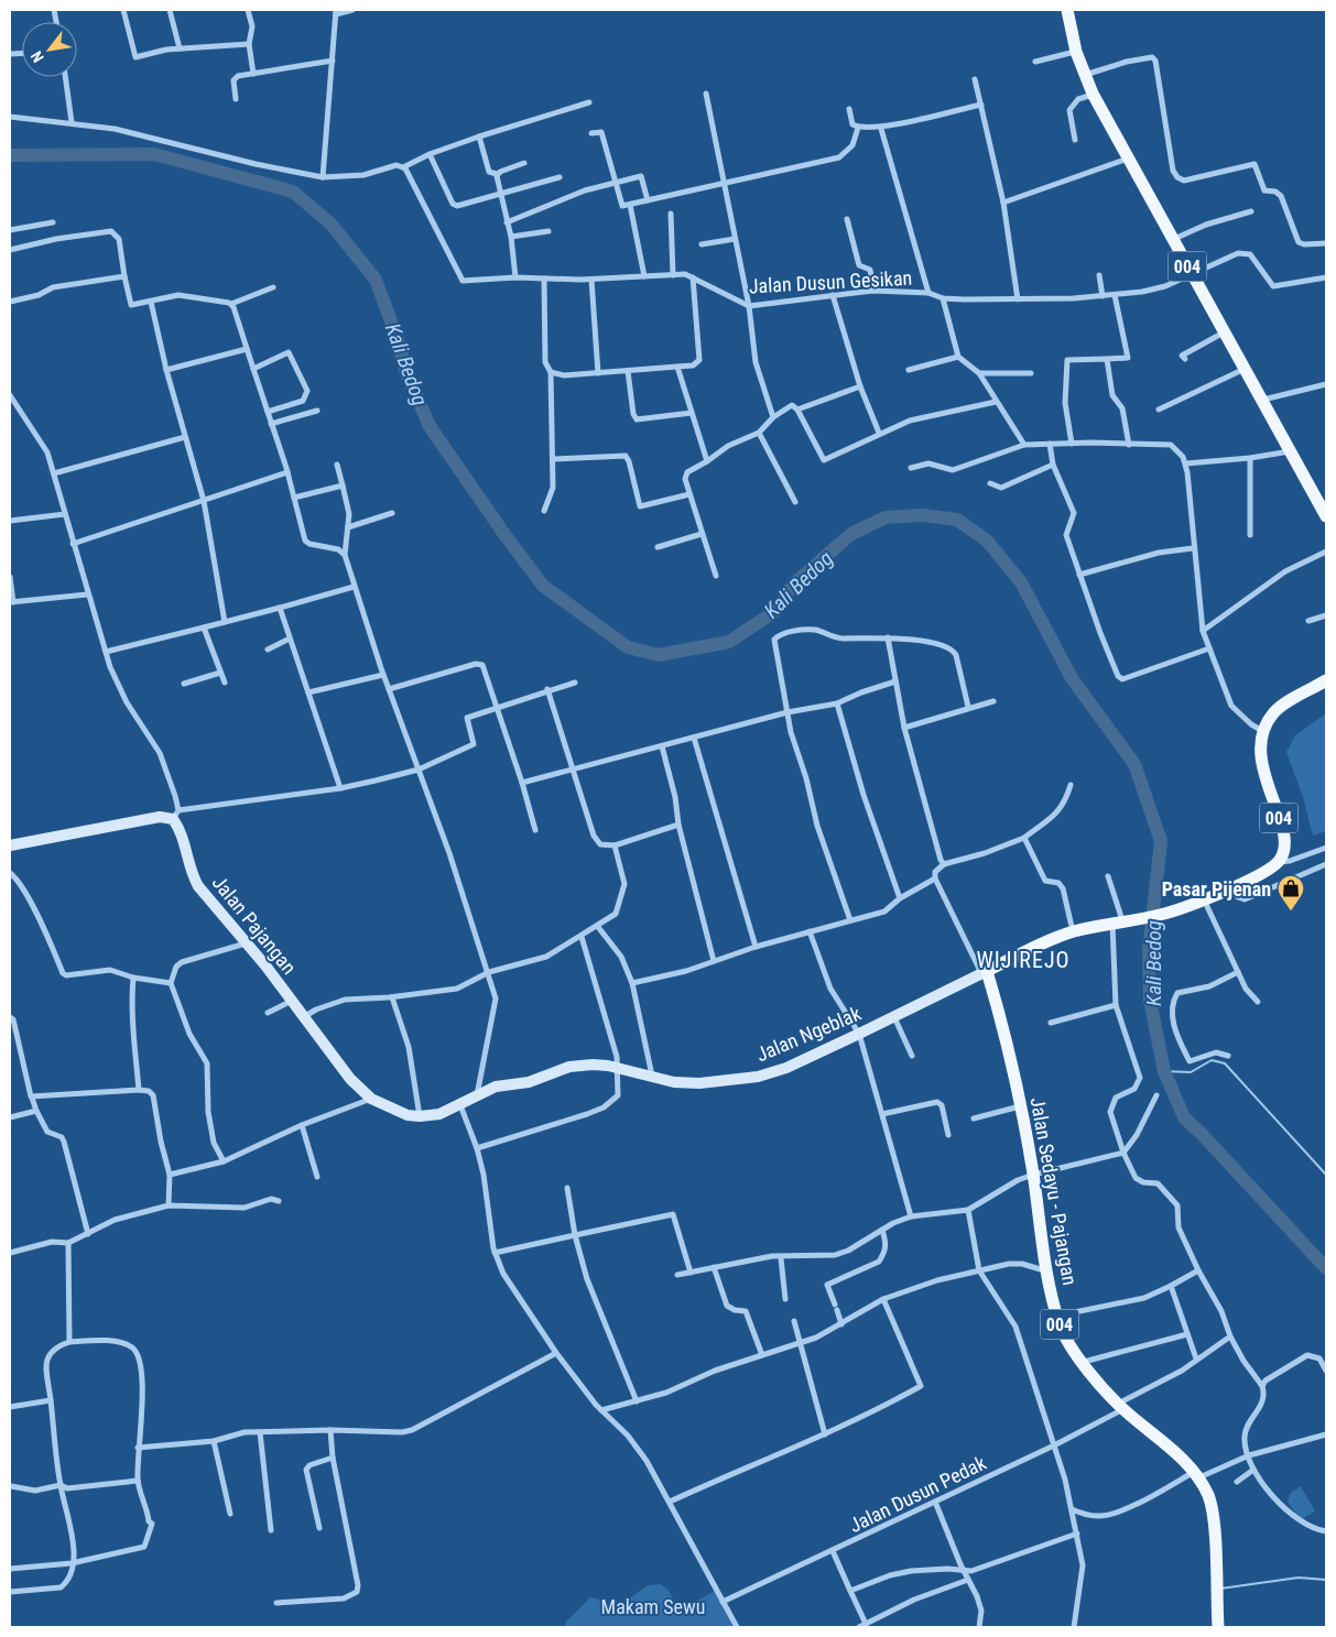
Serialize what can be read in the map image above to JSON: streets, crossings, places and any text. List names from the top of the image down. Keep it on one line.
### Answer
{"streets":{"main road":["004","Jalan Pajangan","Jalan Ngeblak","Jalan Sedayu - Pajangan"],"street":["Jalan Dusun Gesikan","Jalan Dusun Pedak"]},"crossings":[["004","Jalan Dusun Gesikan"],["004","Jalan Ngeblak"],["Jalan Pajangan","Jalan Ngeblak"],["Jalan Ngeblak","Jalan Sedayu - Pajangan"],["Jalan Sedayu - Pajangan","Jalan Dusun Pedak"]],"districts":["WIJIREJO"],"water":["Kali Bedog"],"parks":["Makam Sewu"],"places":{"shop":["Pasar Pijenan"]},"north":"bottom left"}
